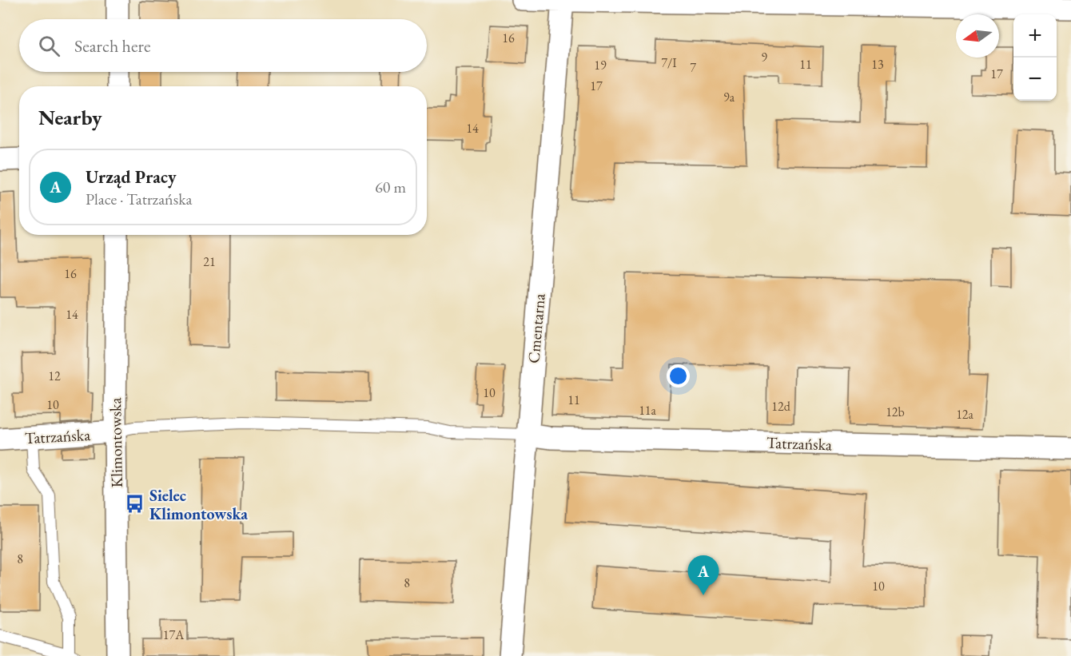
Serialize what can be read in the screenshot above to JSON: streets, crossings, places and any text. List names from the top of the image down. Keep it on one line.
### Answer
{"streets":{"street":["Cmentarna","Tatrzańska","Klimontowska"]},"crossings":[["Cmentarna","Tatrzańska"],["Tatrzańska","Klimontowska"]],"places":{"bus stop":["Sielec Klimontowska"]},"house_numbers":["16","9","7/I","11","13","19","7","17","17","9a","14","21","16","14","12","10","11","10","12d","11a","12b","12a","8","8","10","17A"],"north":"left","page":{"map_buttons":["+","−"],"search":"Search here","heading":"Nearby","list":[{"mark":"A","name":"Urząd Pracy","note":"Place · Tatrzańska","value":"60 m"}],"pins":"A"}}
